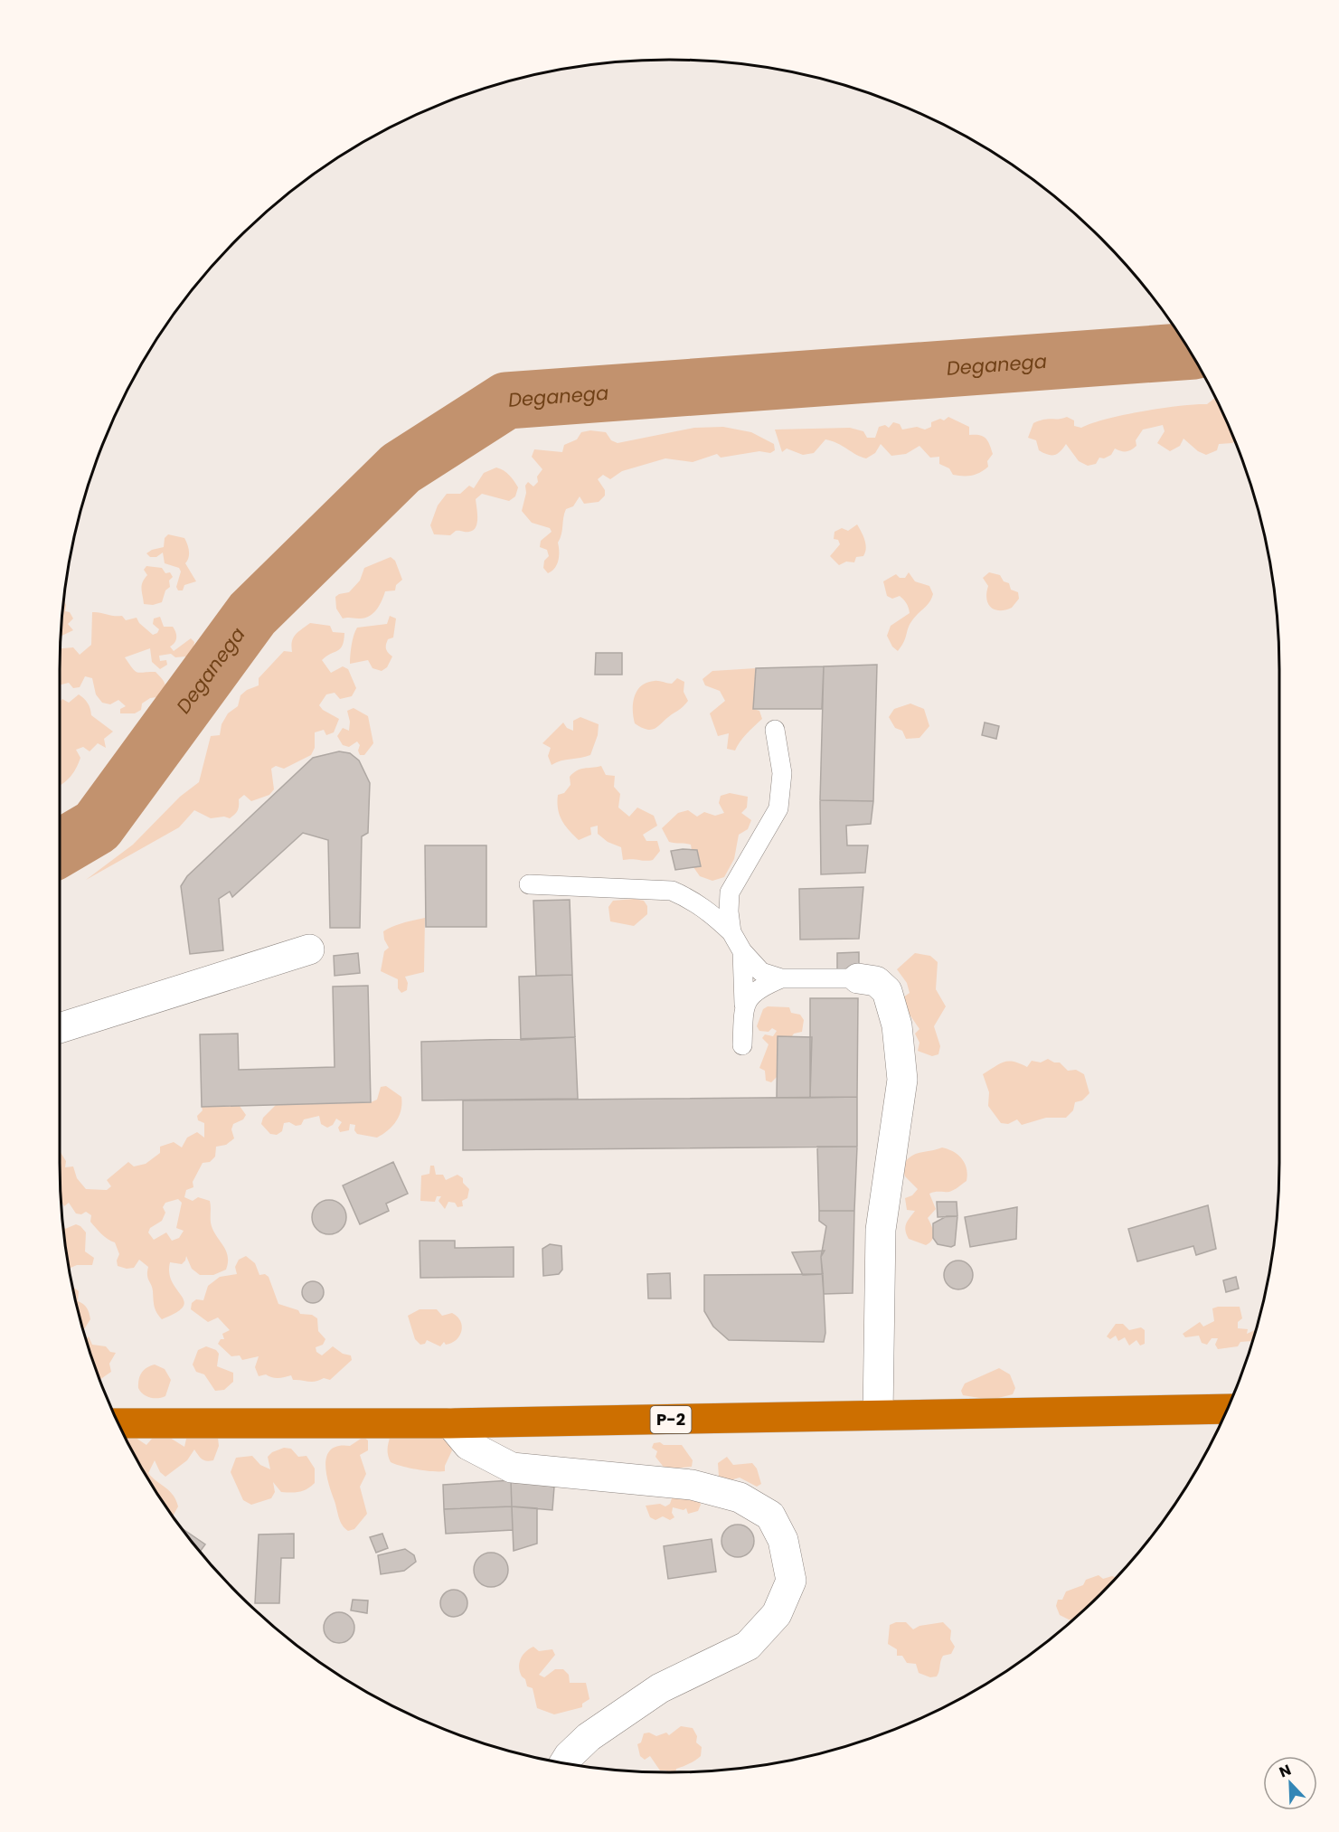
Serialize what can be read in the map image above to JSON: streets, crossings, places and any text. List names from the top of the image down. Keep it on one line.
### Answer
{"streets":{"highway":["P-2"]},"water":["Deganega"],"north":"top left"}
